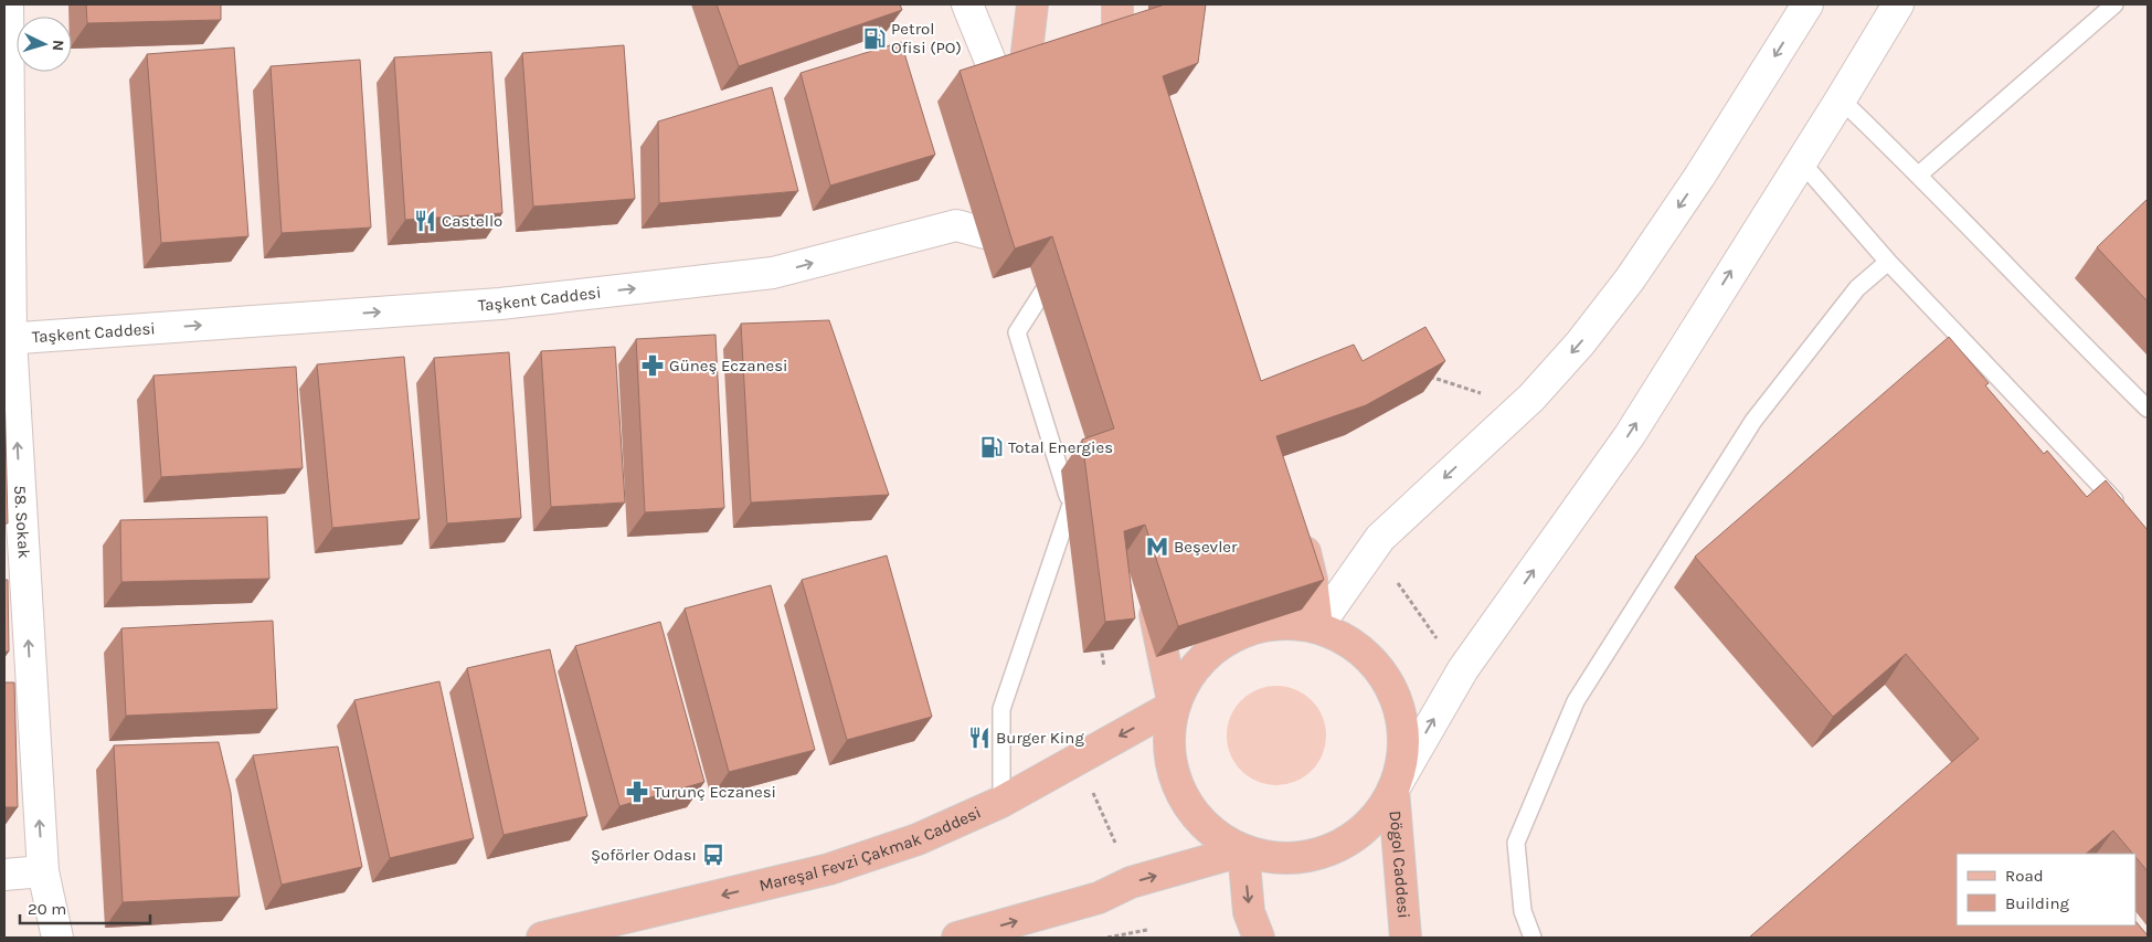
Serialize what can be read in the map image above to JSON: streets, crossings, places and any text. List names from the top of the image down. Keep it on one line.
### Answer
{"streets":{"main road":["Mareşal Fevzi Çakmak Caddesi","Dögol Caddesi"],"street":["Taşkent Caddesi","58. Sokak"]},"crossings":[["Taşkent Caddesi","58. Sokak"],["Mareşal Fevzi Çakmak Caddesi","Dögol Caddesi"]],"one_way":["Taşkent Caddesi","58. Sokak"],"places":{"fuel station":["Petrol Ofisi (PO)","Total Energies"],"restaurant":["Castello","Burger King"],"pharmacy":["Güneş Eczanesi","Turunç Eczanesi"],"metro station":["Beşevler"],"bus stop":["Şoförler Odası"]},"legend":["Road","Building"],"scale_bar":"20 m","north":"right"}
